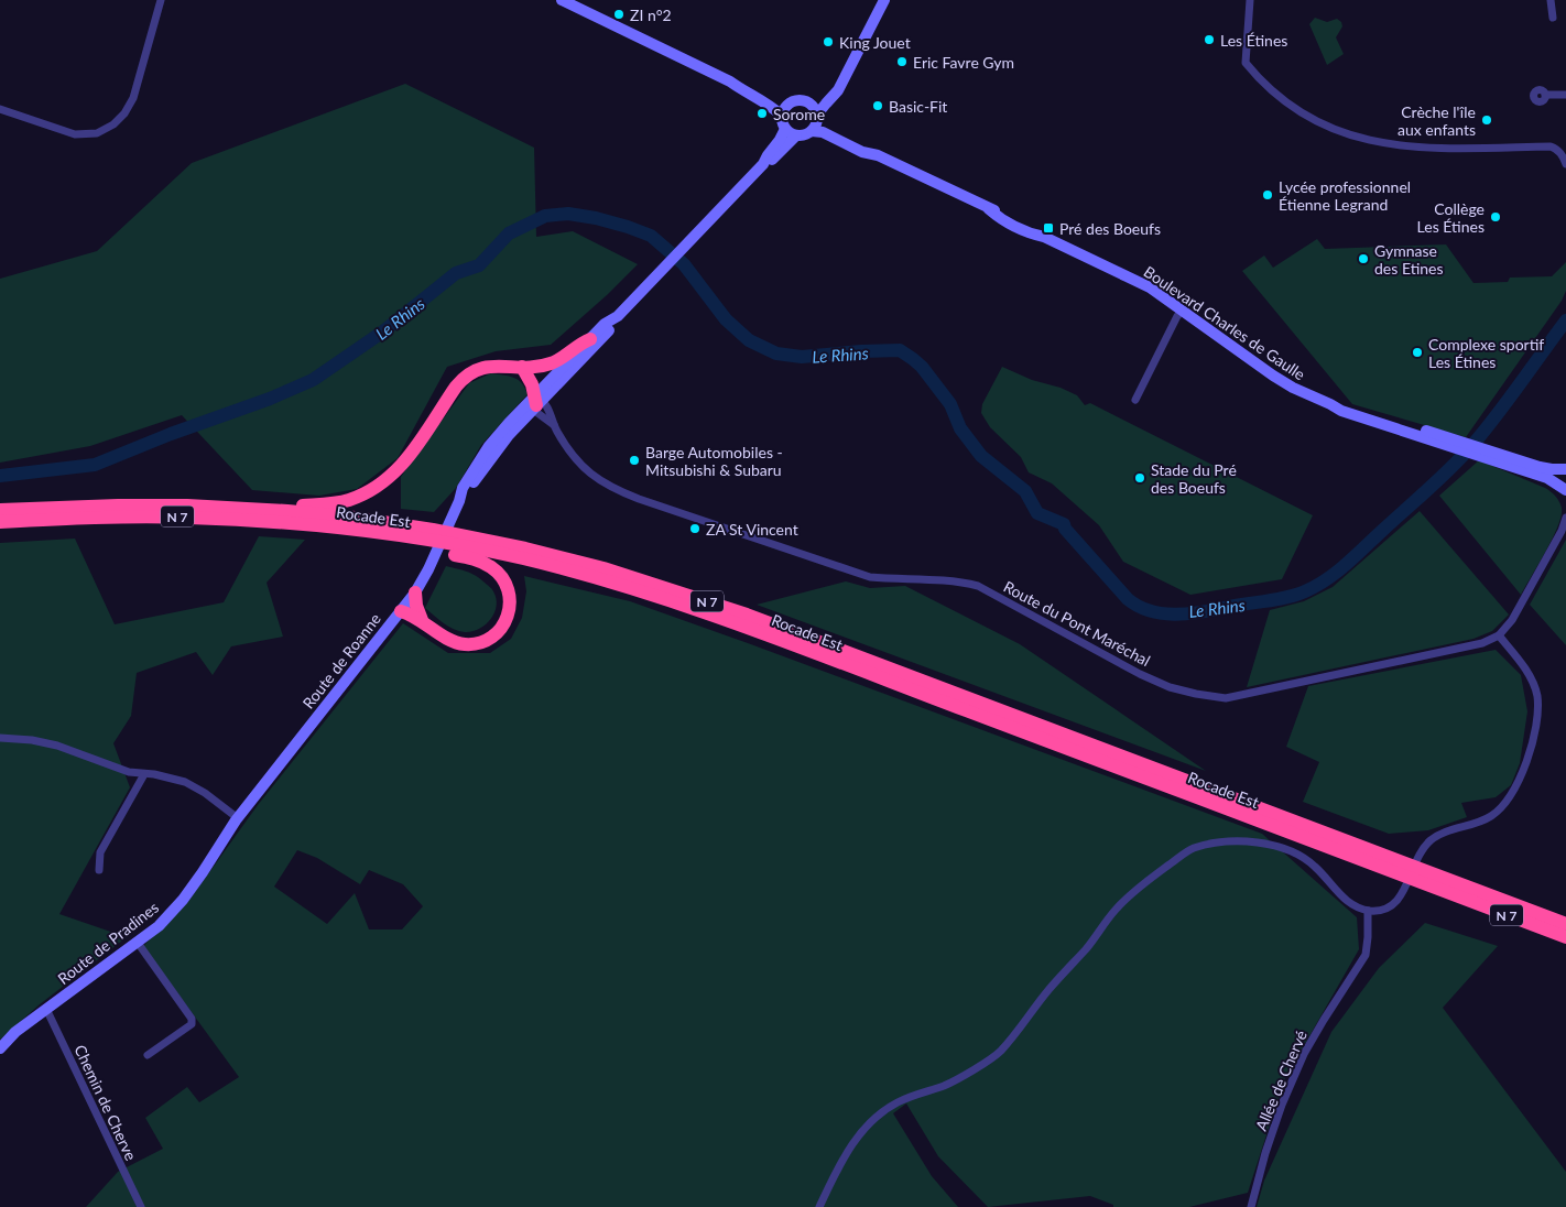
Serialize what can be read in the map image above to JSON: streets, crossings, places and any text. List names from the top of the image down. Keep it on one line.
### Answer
{"streets":{"highway":["N 7","Rocade Est"],"street":["Boulevard Charles de Gaulle","Route du Pont Maréchal","Route de Roanne","Route de Pradines","Allée de Chervé","Chemin de Cherve"]},"crossings":[["Route du Pont Maréchal","Route de Roanne"],["Route de Roanne","Route de Pradines"],["Route de Pradines","Chemin de Cherve"]],"water":["Le Rhins"],"places":{"other":["ZI n°2","Les Étines","King Jouet","Eric Favre Gym","Basic-Fit","Sorome","Crèche l'île aux enfants","Lycée professionnel Étienne Legrand","Collège Les Étines","Gymnase des Etines","Complexe sportif Les Étines","Barge Automobiles - Mitsubishi & Subaru","Stade du Pré des Boeufs","ZA St Vincent"],"transit":["Pré des Boeufs"]}}
